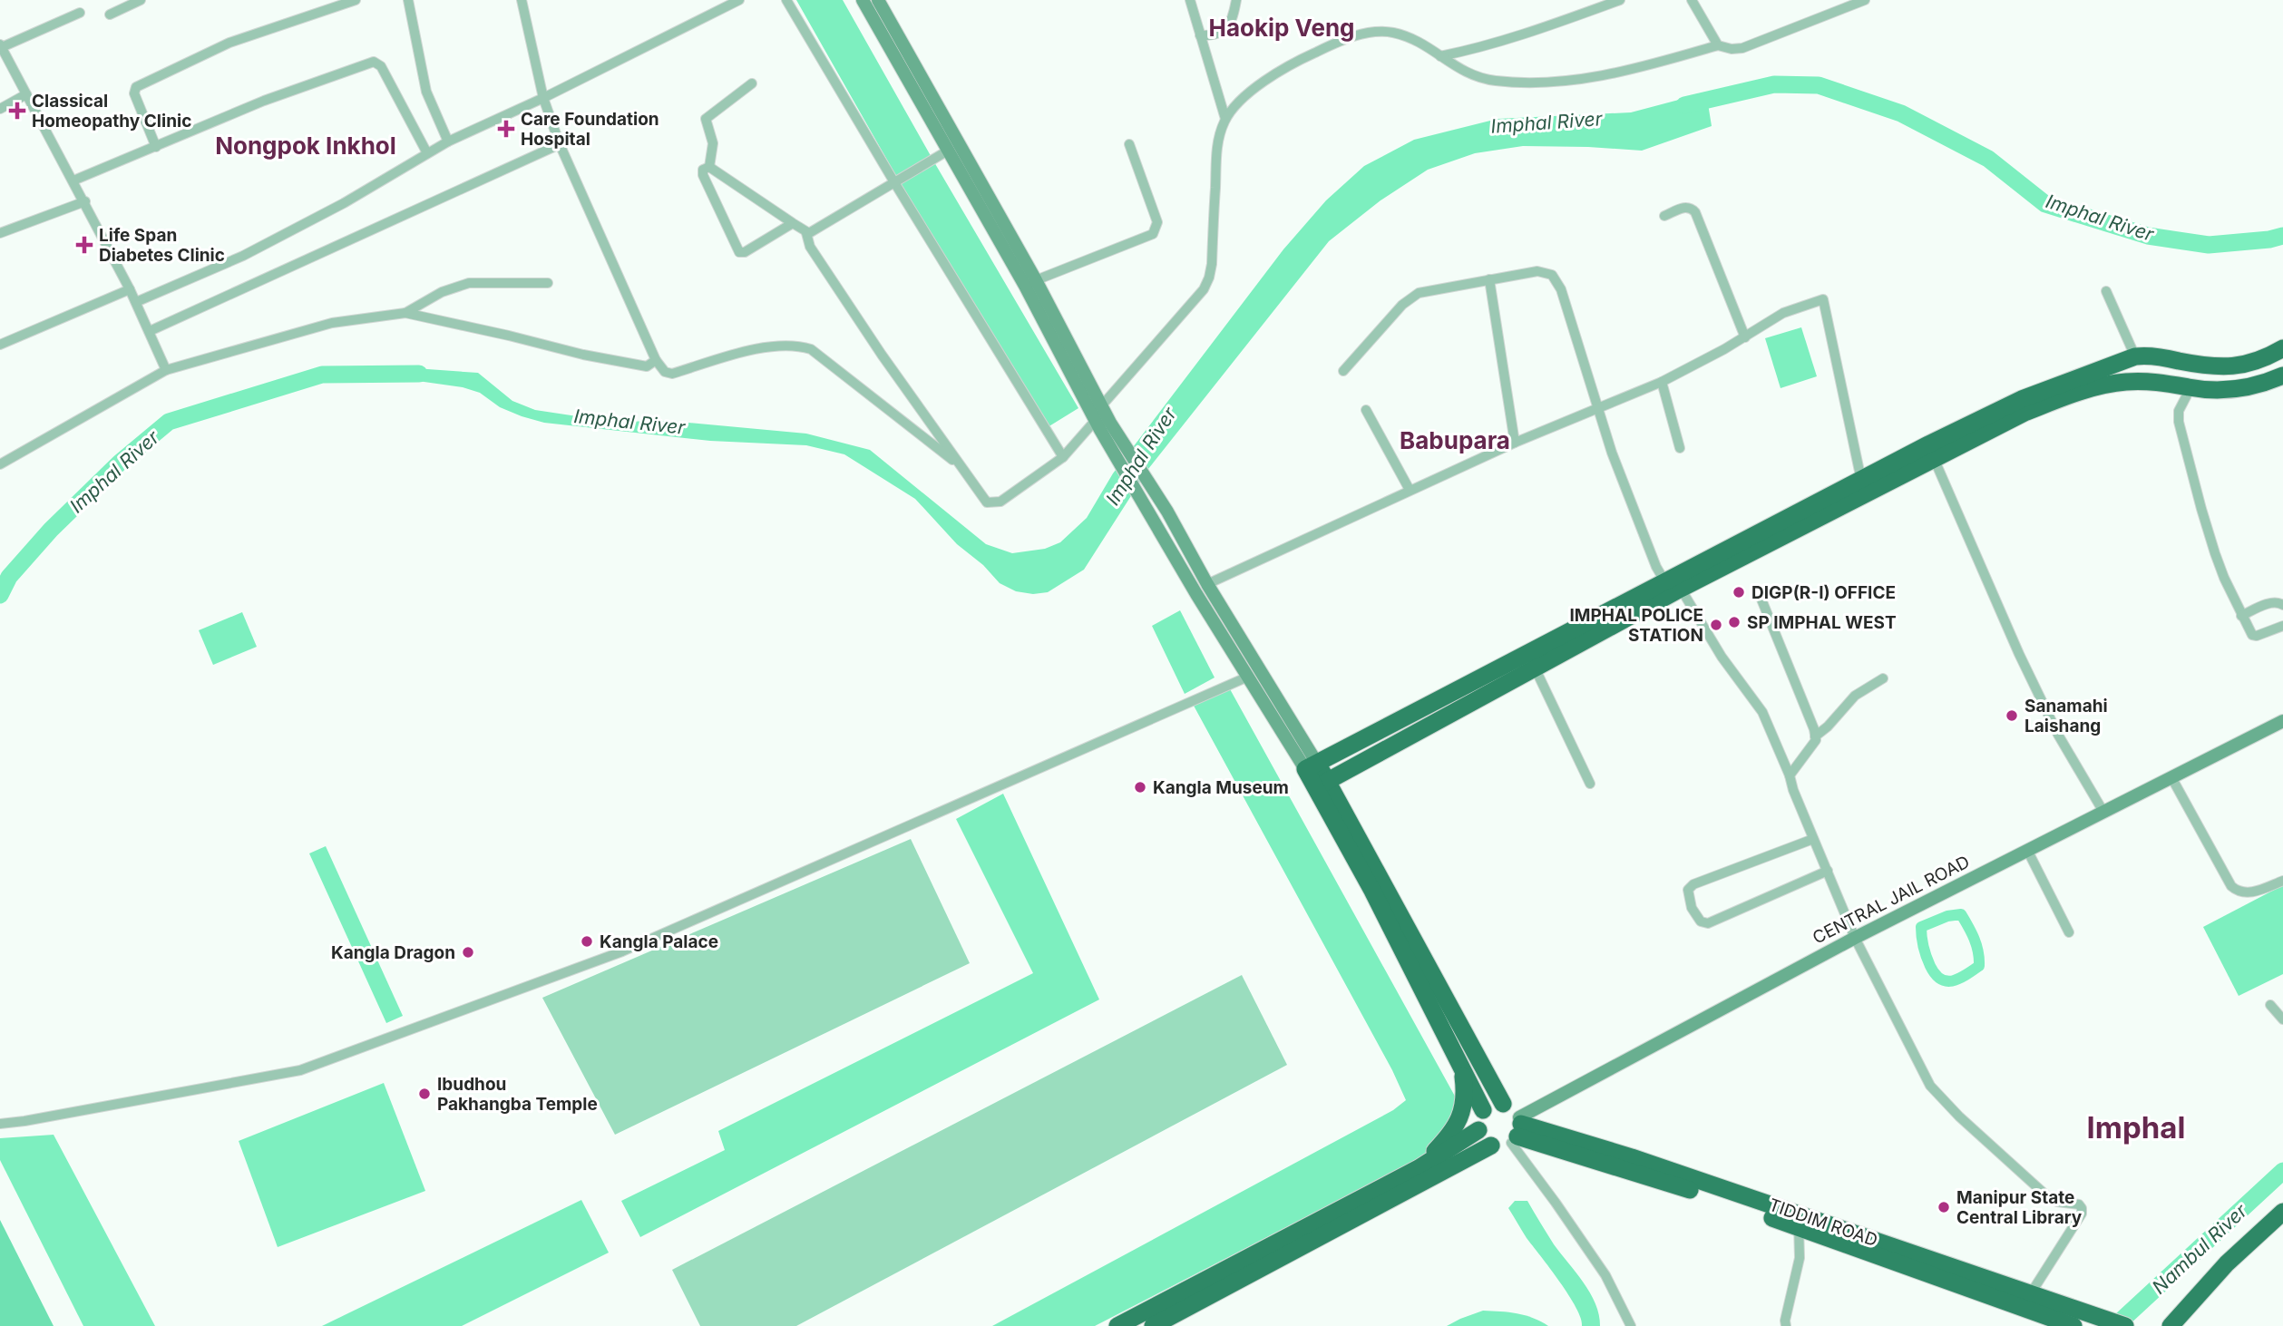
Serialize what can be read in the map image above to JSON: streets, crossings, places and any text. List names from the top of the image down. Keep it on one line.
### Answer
{"streets":{"highway":["TIDDIM ROAD"],"street":["CENTRAL JAIL ROAD"]},"districts":["Haokip Veng","Nongpok Inkhol","Babupara","Imphal"],"water":["Imphal River","Nambul River"],"places":{"health":["Classical Homeopathy Clinic","Care Foundation Hospital","Life Span Diabetes Clinic"],"other":["DIGP(R-I) OFFICE","SP IMPHAL WEST","IMPHAL POLICE STATION","Sanamahi Laishang","Kangla Museum","Kangla Palace","Kangla Dragon","Ibudhou Pakhangba Temple","Manipur State Central Library"]}}
